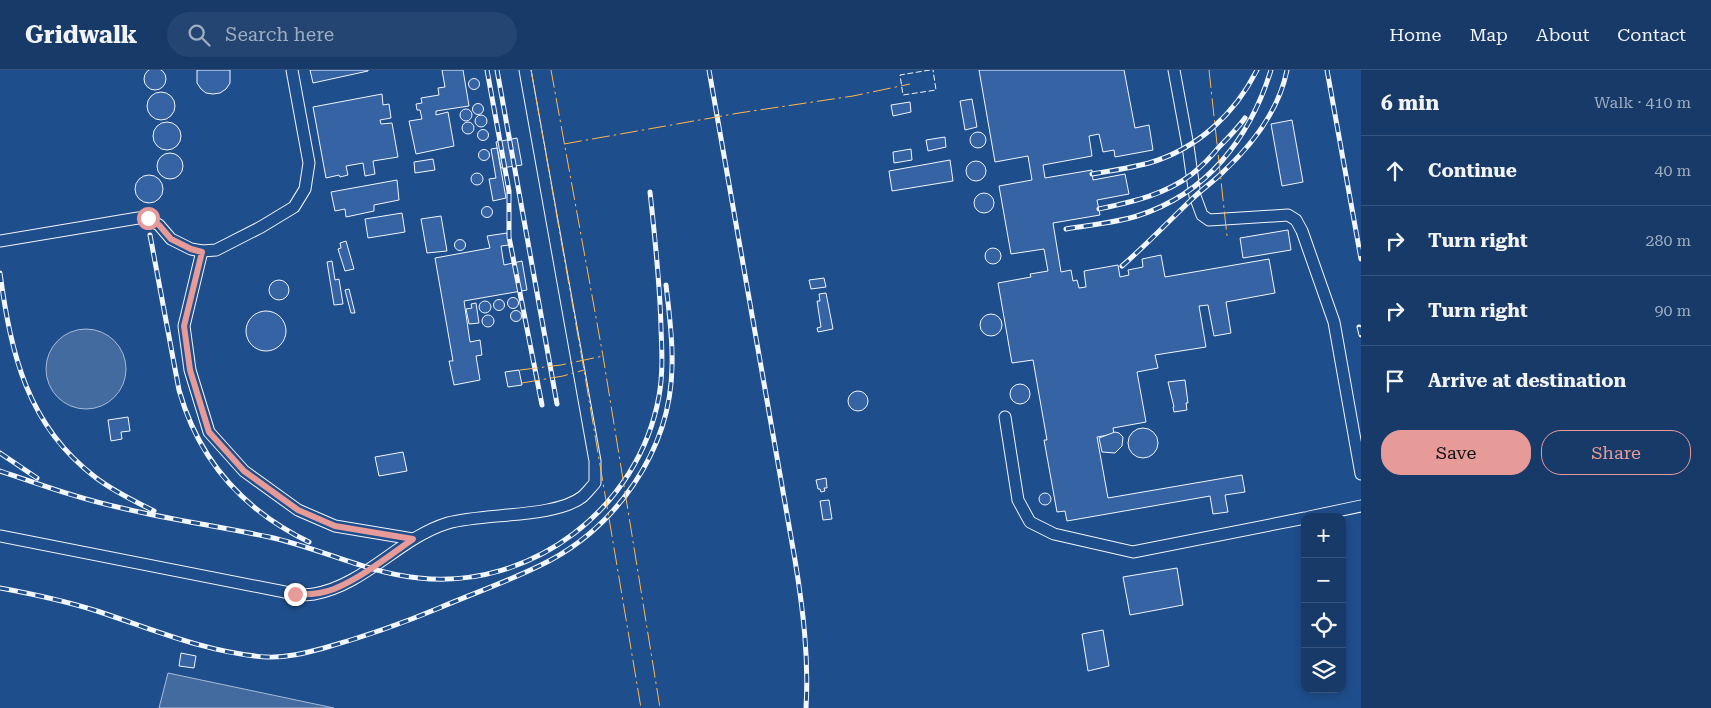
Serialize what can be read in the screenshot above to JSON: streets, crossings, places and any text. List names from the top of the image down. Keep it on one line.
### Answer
{"page":{"header":"Gridwalk","search":"Search here","nav":["Home","Map","About","Contact"],"heading":["6 min","Walk · 410 m"],"list":[["Continue","40 m"],["Turn right","280 m"],["Turn right","90 m"],"Arrive at destination"],"buttons":["Save","Share"],"map_buttons":["+","−"]}}
